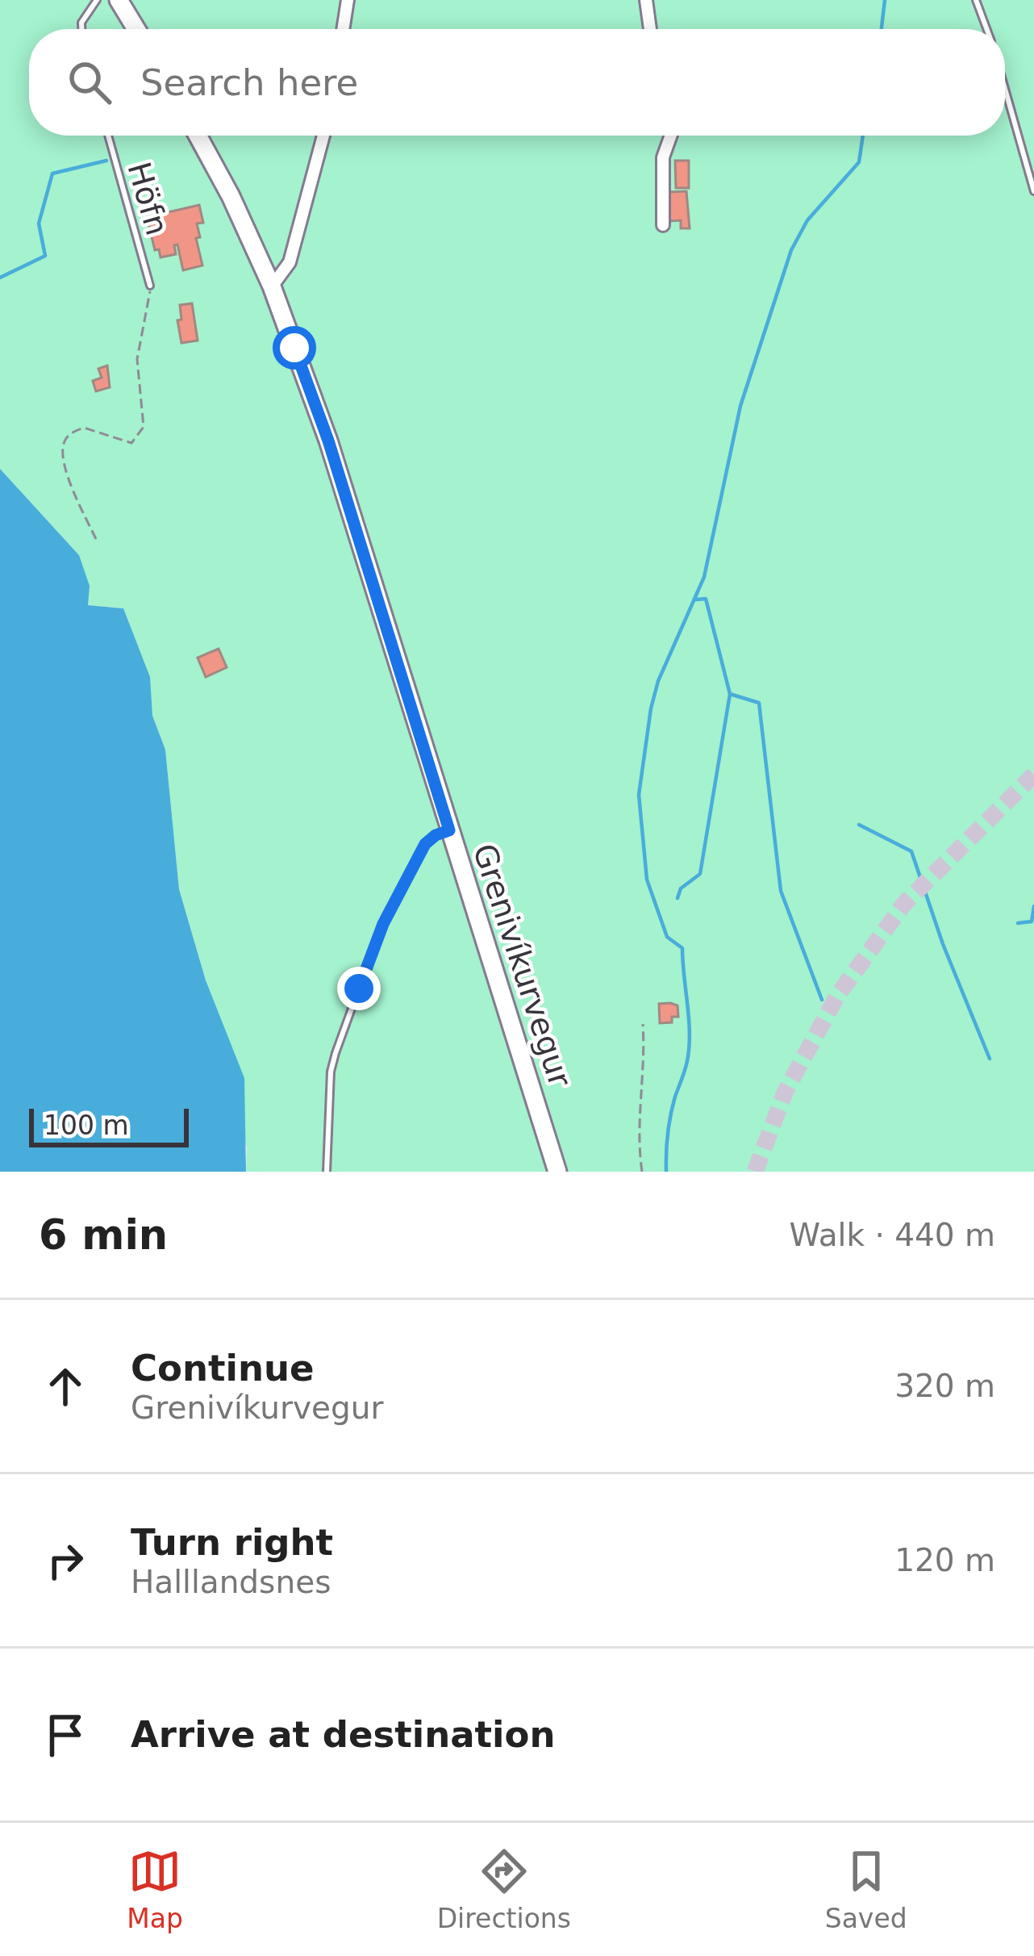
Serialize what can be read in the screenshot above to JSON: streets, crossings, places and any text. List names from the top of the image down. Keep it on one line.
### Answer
{"streets":{"main road":["Grenivíkurvegur"],"lane":["Höfn"]},"scale_bar":"100 m","page":{"search":"Search here","scale":"100 m","heading":["6 min","Walk · 440 m"],"list":[["Continue","Grenivíkurvegur","320 m"],["Turn right","Halllandsnes","120 m"],"Arrive at destination"],"nav":["Map","Directions","Saved"]}}
